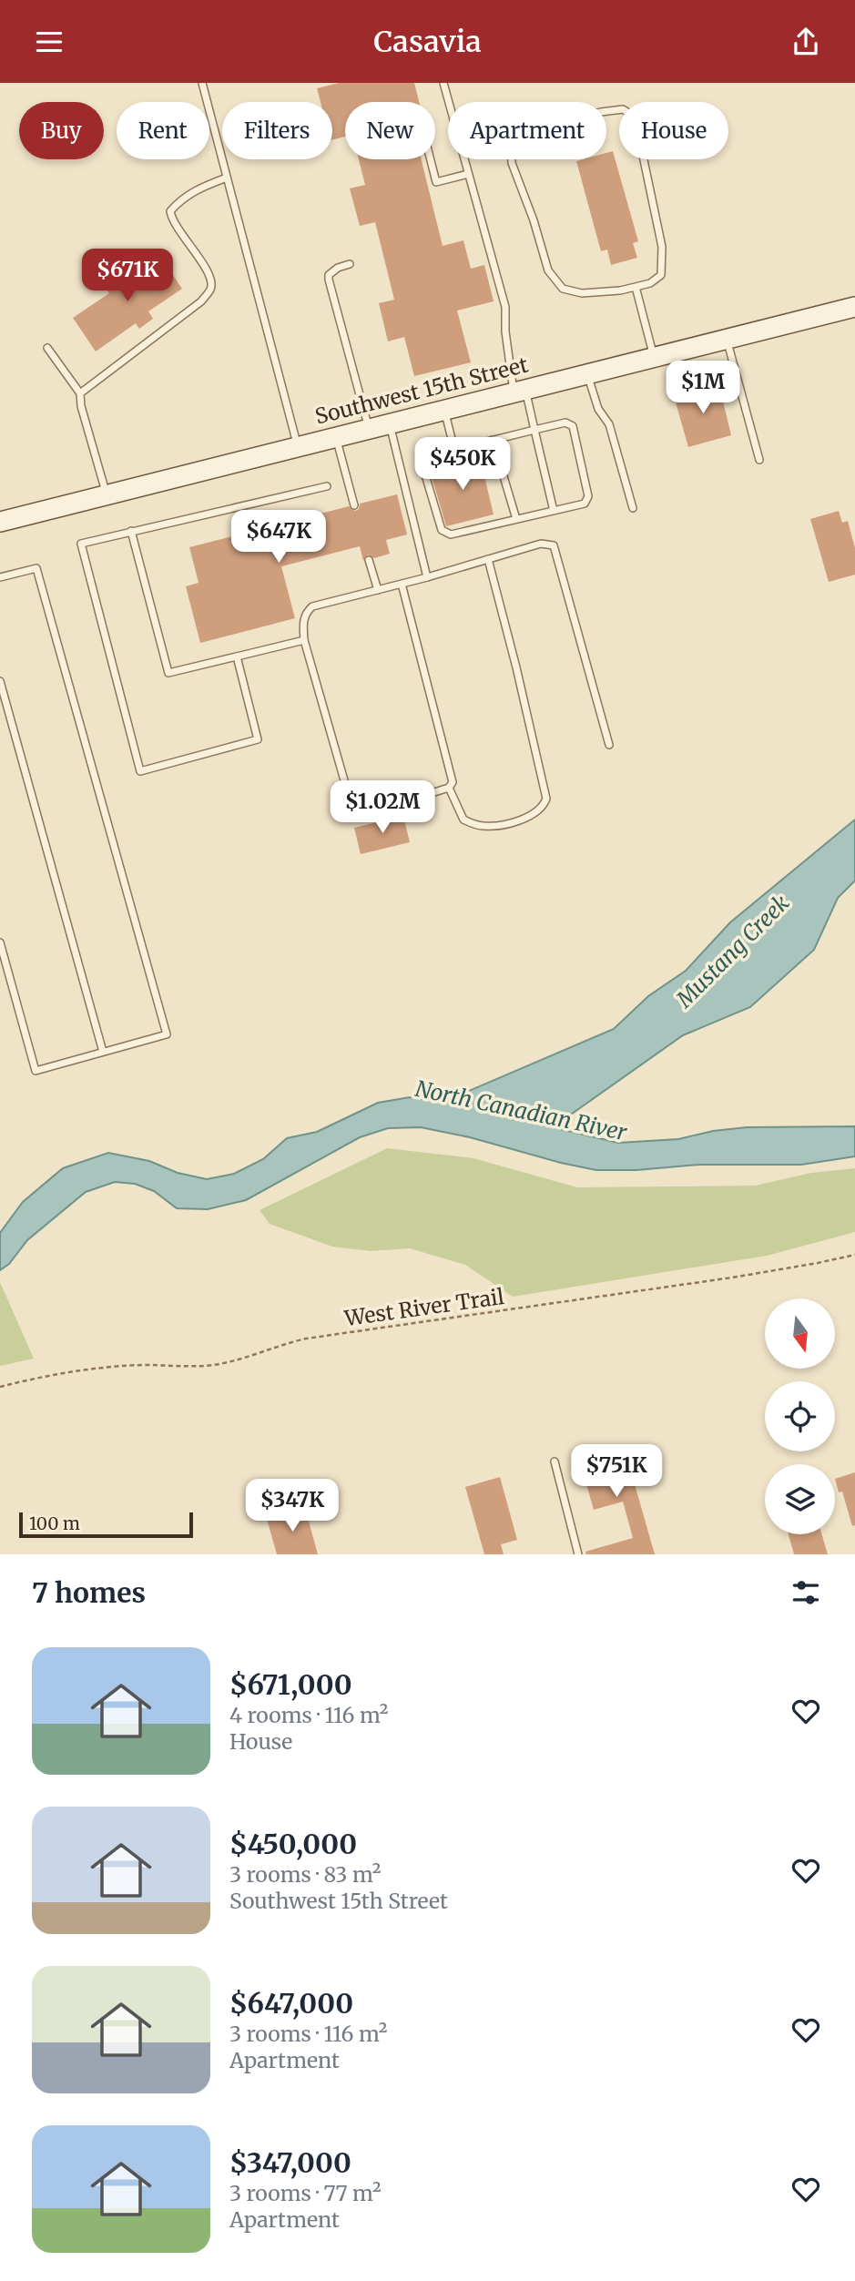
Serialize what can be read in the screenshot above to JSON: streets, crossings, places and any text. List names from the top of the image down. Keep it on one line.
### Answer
{"streets":{"main road":["Southwest 15th Street"],"path":["West River Trail"]},"water":["Mustang Creek","North Canadian River"],"scale_bar":"100 m","north":"bottom","page":{"header":"Casavia","chip":["Buy","Rent","Filters","New","Apartment","House"],"price":["$671K","$1M","$450K","$647K","$1.02M","$751K","$347K"],"scale":"100 m","heading":"7 homes","list":[{"name":"$671,000","note":"4 rooms · 116 m² · House"},{"name":"$450,000","note":"3 rooms · 83 m² · Southwest 15th Street"},{"name":"$647,000","note":"3 rooms · 116 m² · Apartment"},{"name":"$347,000","note":"3 rooms · 77 m² · Apartment"}]}}
